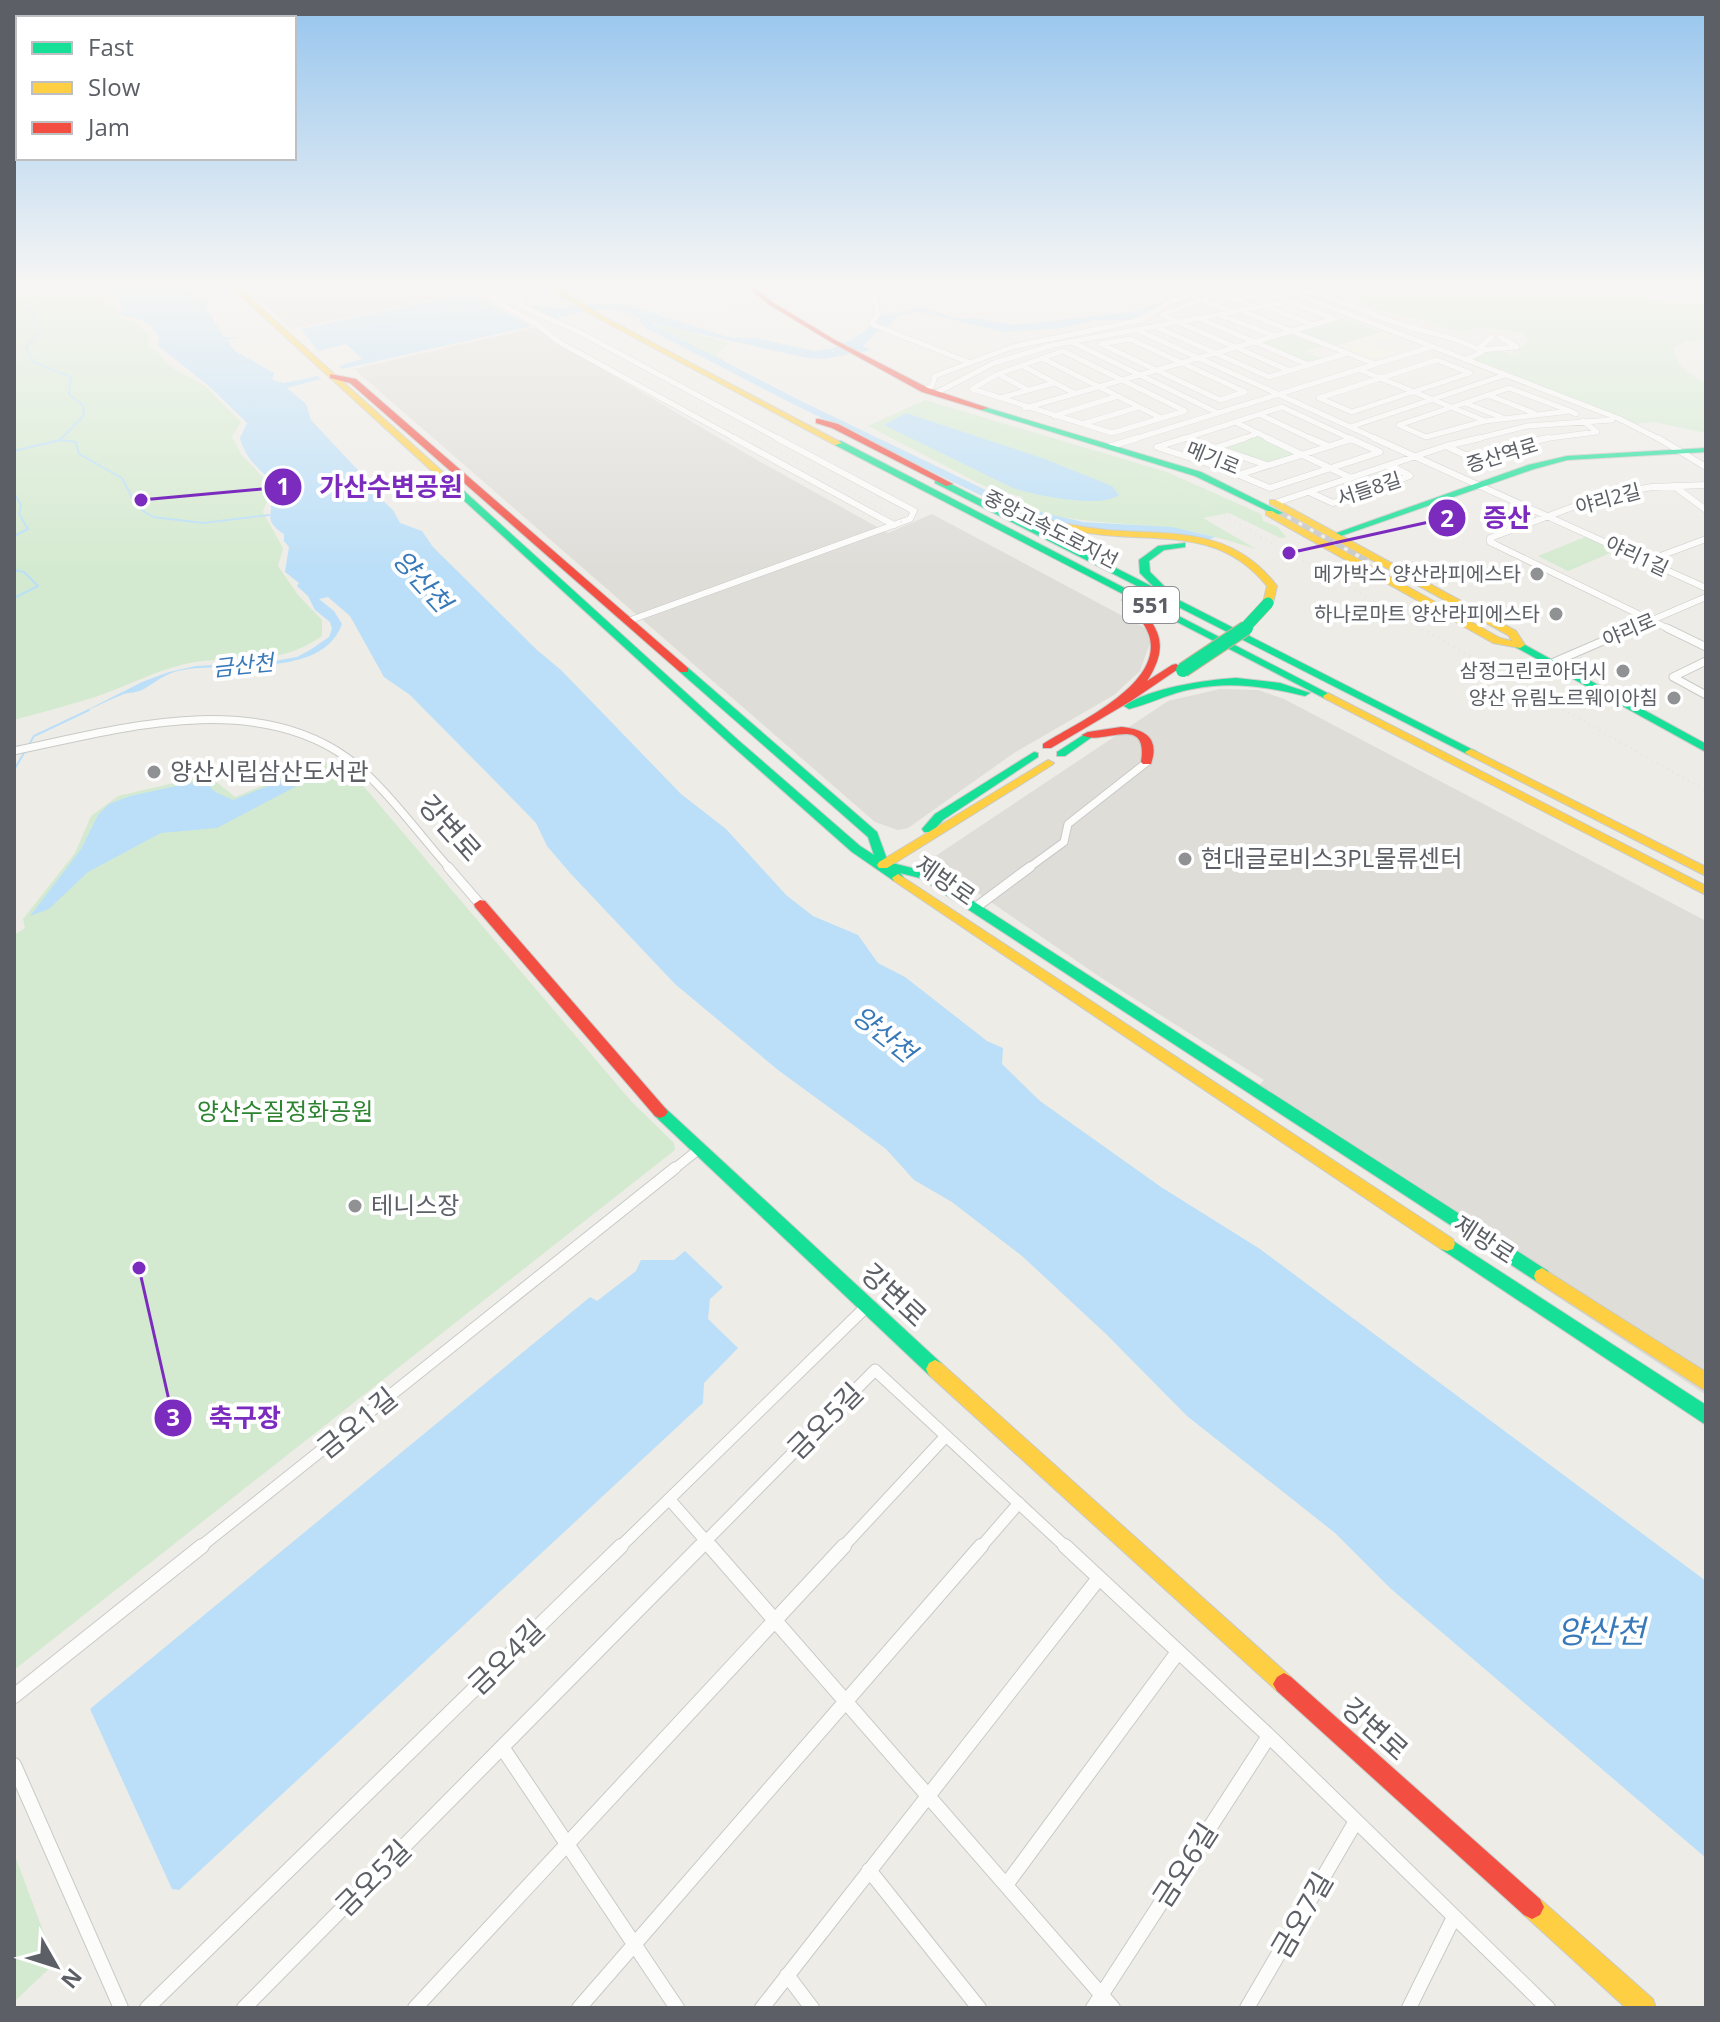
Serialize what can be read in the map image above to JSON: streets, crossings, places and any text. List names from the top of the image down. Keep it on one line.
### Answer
{"streets":{"main road":["증산역로","중앙고속도로지선","551","강변로","제방로"],"street":["서들8길","야리2길","야리1길","야리로","금오5길","금오1길","금오4길","금오6길","금오7길"]},"crossings":[["증산역로","야리1길"],["서들8길","야리1길"],["야리2길","야리1길"],["야리2길","야리로"],["강변로","금오1길"],["강변로","금오4길"],["금오5길","금오6길"]],"water":["양산천","금산천"],"parks":["양산수질정화공원"],"places":["가산수변공원","증산","메가박스 양산라피에스타","하나로마트 양산라피에스타","삼정그린코아더시","양산 유림노르웨이아침","양산시립삼산도서관","현대글로비스3PL물류센터","테니스장","축구장"],"legend":["Fast","Slow","Jam"],"north":"bottom right"}
